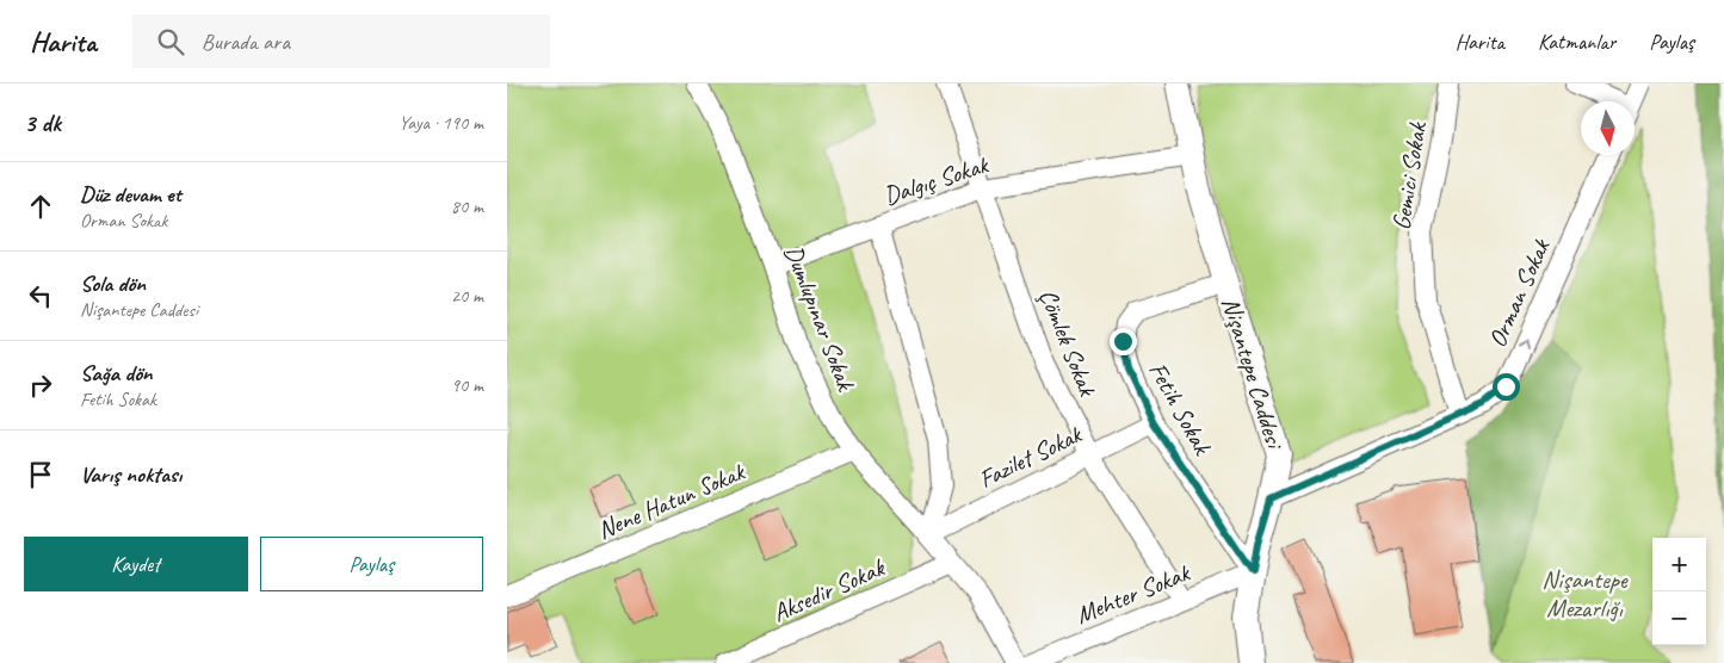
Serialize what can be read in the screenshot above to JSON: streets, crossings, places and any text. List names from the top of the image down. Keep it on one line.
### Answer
{"streets":{"street":["Gemici Sokak","Dalgıç Sokak","Orman Sokak","Dumlupınar Sokak","Çömlek Sokak","Nişantepe Caddesi","Fetih Sokak","Fazilet Sokak","Nene Hatun Sokak","Aksedir Sokak","Mehter Sokak"]},"crossings":[["Gemici Sokak","Orman Sokak"],["Dalgıç Sokak","Dumlupınar Sokak"],["Dalgıç Sokak","Çömlek Sokak"],["Dalgıç Sokak","Nişantepe Caddesi"],["Orman Sokak","Nişantepe Caddesi"],["Dumlupınar Sokak","Fazilet Sokak"],["Dumlupınar Sokak","Nene Hatun Sokak"],["Dumlupınar Sokak","Aksedir Sokak"],["Çömlek Sokak","Fazilet Sokak"],["Çömlek Sokak","Mehter Sokak"],["Nişantepe Caddesi","Fetih Sokak"],["Nişantepe Caddesi","Mehter Sokak"],["Fetih Sokak","Fazilet Sokak"],["Fetih Sokak","Mehter Sokak"]],"one_way":["Orman Sokak"],"parks":["Nişantepe Mezarlığı"],"north":"bottom","page":{"header":"Harita","search":"Burada ara","nav":["Harita","Katmanlar","Paylaş"],"heading":["3 dk","Yaya · 190 m"],"list":[["Düz devam et","Orman Sokak","80 m"],["Sola dön","Nişantepe Caddesi","20 m"],["Sağa dön","Fetih Sokak","90 m"],"Varış noktası"],"buttons":["Kaydet","Paylaş"],"map_buttons":["+","−"]}}
